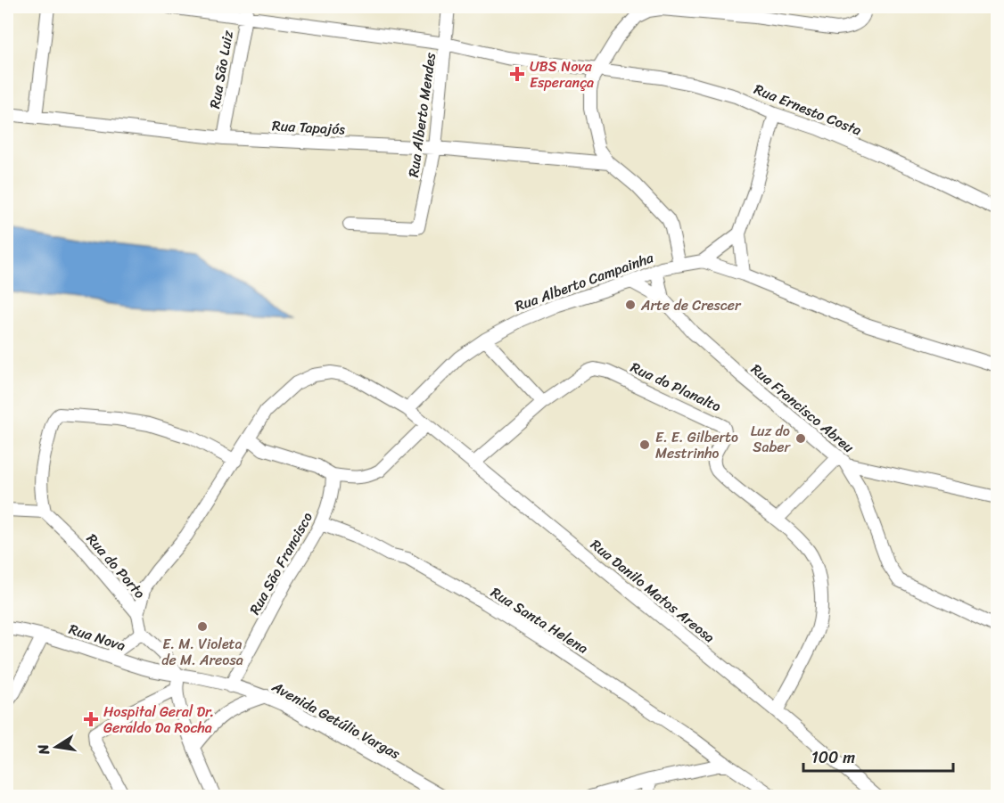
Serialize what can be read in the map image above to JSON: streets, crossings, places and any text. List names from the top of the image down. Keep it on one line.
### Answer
{"streets":{"street":["Rua São Luiz","Rua Ernesto Costa","Rua Alberto Mendes","Rua Tapajós","Rua Alberto Campainha","Rua do Planalto","Rua Francisco Abreu","Rua São Francisco","Rua do Porto","Rua Danilo Matos Areosa","Rua Santa Helena","Rua Nova","Avenida Getúlio Vargas"]},"crossings":[["Rua São Luiz","Rua Ernesto Costa"],["Rua São Luiz","Rua Tapajós"],["Rua Ernesto Costa","Rua Alberto Mendes"],["Rua Alberto Mendes","Rua Tapajós"],["Rua Alberto Campainha","Rua Francisco Abreu"],["Rua Alberto Campainha","Rua Danilo Matos Areosa"],["Rua do Planalto","Rua Danilo Matos Areosa"],["Rua São Francisco","Rua Santa Helena"],["Rua São Francisco","Avenida Getúlio Vargas"],["Rua Nova","Avenida Getúlio Vargas"]],"places":{"health":["UBS Nova Esperança","Hospital Geral Dr. Geraldo Da Rocha"],"other":["Arte de Crescer","Luz do Saber","E. E. Gilberto Mestrinho","E. M. Violeta de M. Areosa"]},"scale_bar":"100 m","north":"left"}
